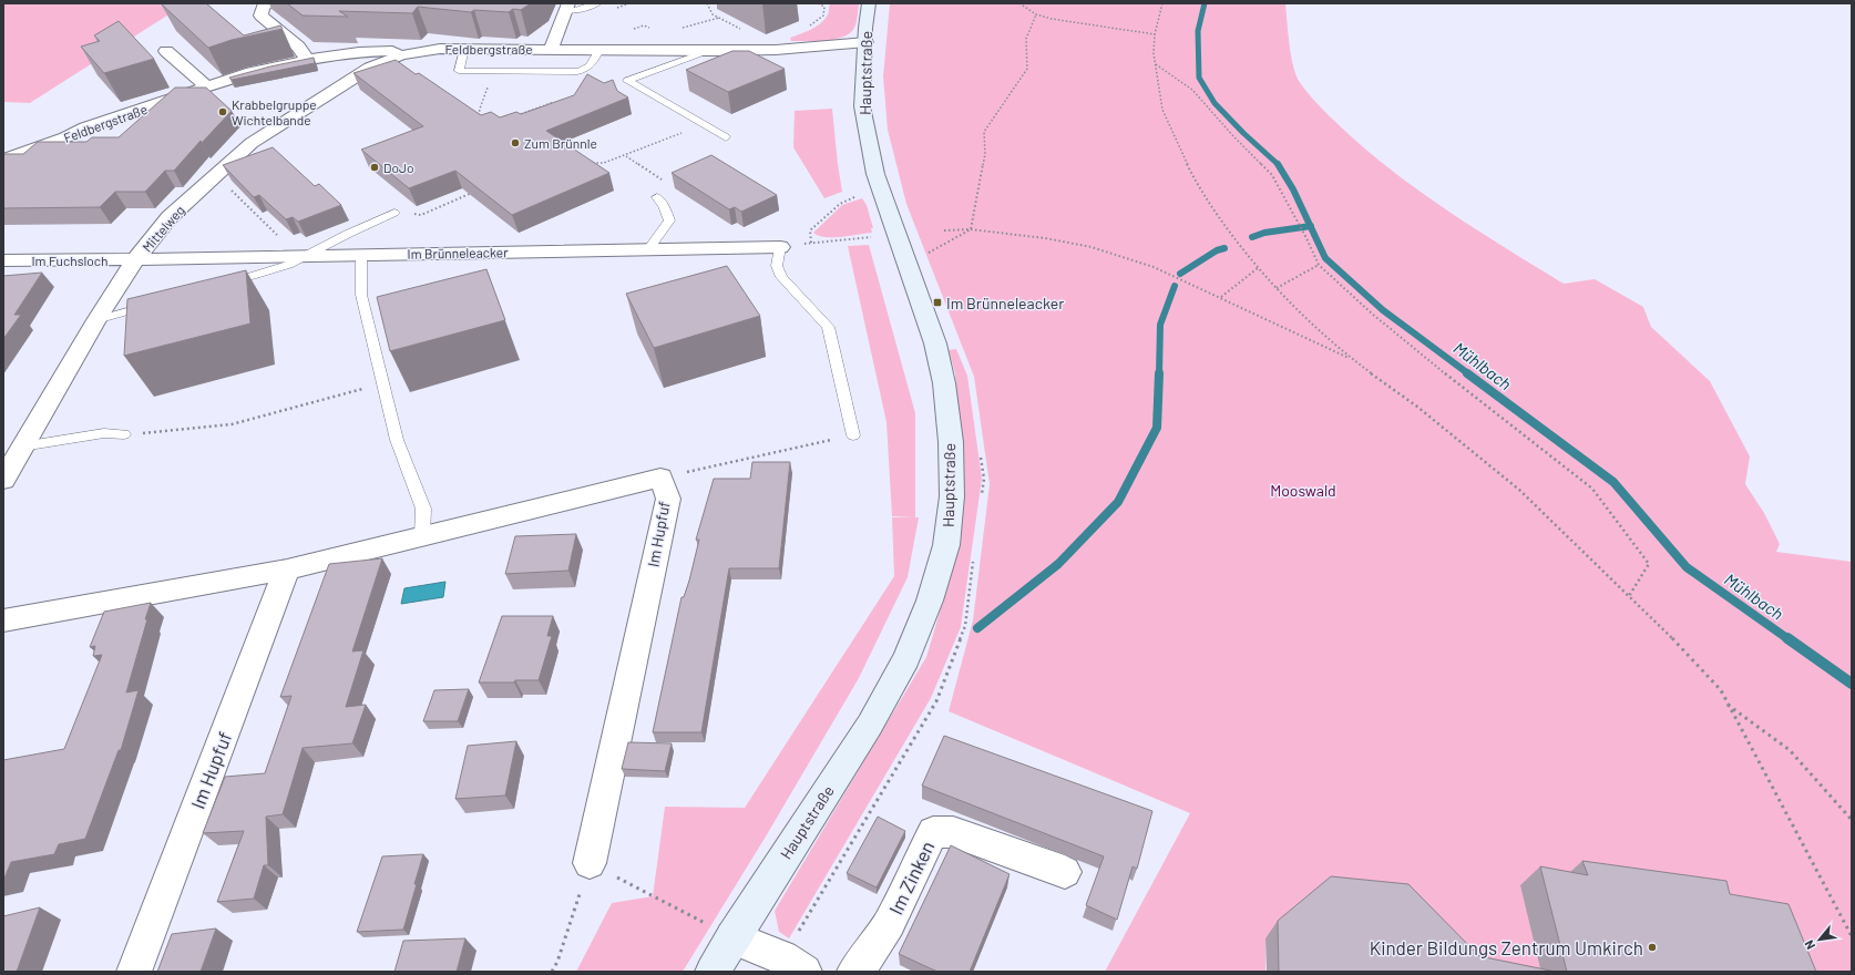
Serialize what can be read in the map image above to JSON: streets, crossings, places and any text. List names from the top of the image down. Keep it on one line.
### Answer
{"streets":{"street":["Feldbergstraße","Hauptstraße","Mittelweg","Im Brünneleacker","Im Fuchsloch","Im Hupfuf","Im Zinken"]},"crossings":[["Feldbergstraße","Hauptstraße"],["Feldbergstraße","Mittelweg"],["Mittelweg","Im Brünneleacker"],["Mittelweg","Im Fuchsloch"],["Im Brünneleacker","Im Fuchsloch"]],"water":["Mühlbach"],"parks":["Mooswald"],"places":{"other":["Krabbelgruppe Wichtelbande","Zum Brünnle","DoJo","Kinder Bildungs Zentrum Umkirch"],"transit":["Im Brünneleacker"]},"north":"bottom left"}
